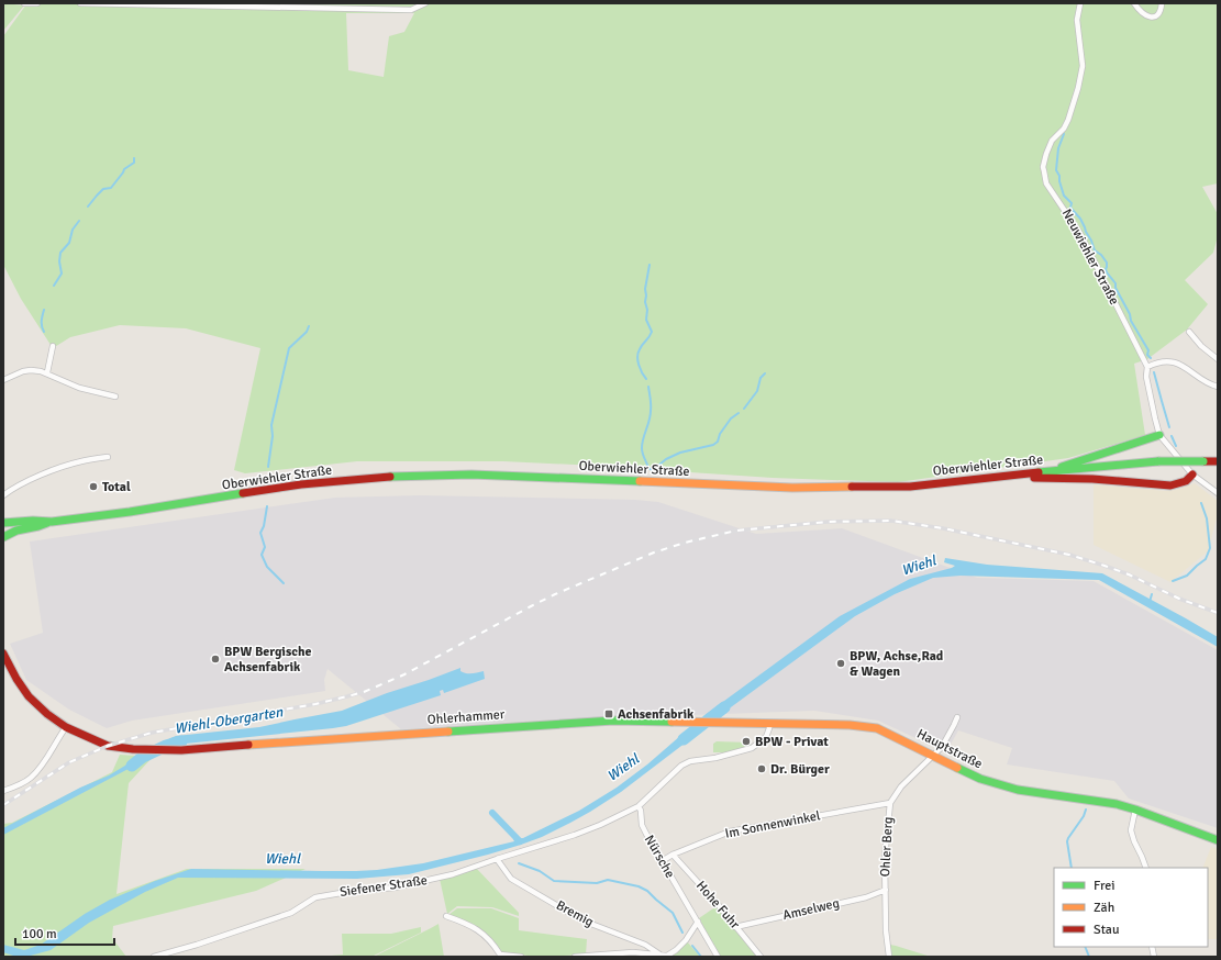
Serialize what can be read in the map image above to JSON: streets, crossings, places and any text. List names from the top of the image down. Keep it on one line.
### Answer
{"streets":{"main road":["Oberwiehler Straße","Ohlerhammer","Hauptstraße"],"street":["Neuwiehler Straße","Im Sonnenwinkel","Ohler Berg","Nürsche","Siefener Straße","Hohe Fuhr","Amselweg","Bremig"]},"crossings":[["Ohlerhammer","Hauptstraße"],["Hauptstraße","Ohler Berg"],["Im Sonnenwinkel","Ohler Berg"],["Im Sonnenwinkel","Nürsche"],["Im Sonnenwinkel","Hohe Fuhr"],["Ohler Berg","Amselweg"],["Nürsche","Siefener Straße"],["Siefener Straße","Bremig"],["Hohe Fuhr","Amselweg"]],"water":["Wiehl","Wiehl-Obergarten"],"places":{"other":["Total","BPW Bergische Achsenfabrik","BPW, Achse,Rad & Wagen","BPW - Privat","Dr. Bürger"],"transit":["Achsenfabrik"]},"legend":["Frei","Zäh","Stau"],"scale_bar":"100 m"}
